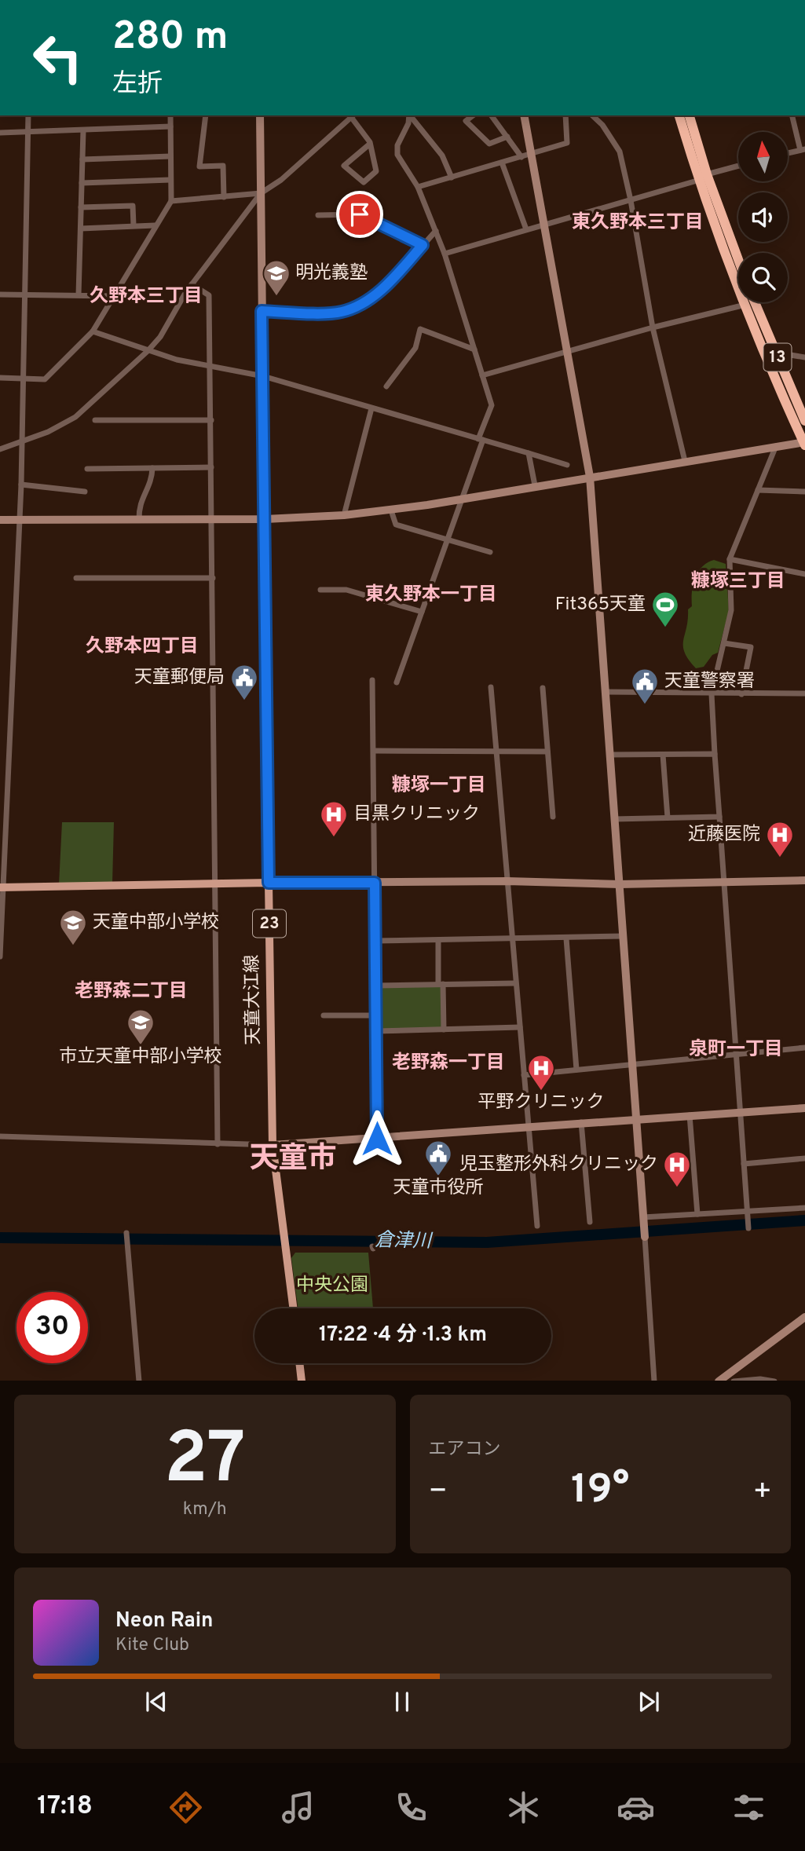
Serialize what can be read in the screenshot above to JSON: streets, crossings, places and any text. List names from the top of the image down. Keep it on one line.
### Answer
{"streets":{"highway":["13"],"main road":["23","天童大江線"]},"crossings":[["23","天童大江線"]],"districts":["東久野本三丁目","久野本三丁目","糠塚三丁目","東久野本一丁目","久野本四丁目","糠塚一丁目","老野森二丁目","泉町一丁目","老野森一丁目","天童市"],"water":["倉津川"],"parks":["中央公園"],"places":{"school or university":["明光義塾","天童中部小学校","市立天童中部小学校"],"sports":["Fit365天童"],"public building":["天童郵便局","天童警察署","天童市役所"],"hospital":["目黒クリニック","近藤医院","平野クリニック","児玉整形外科クリニック"]},"north":"top","page":{"turn":["280 m","左折"],"limit":"30","trip":"17:22 · 4 分 · 1.3 km","tile":[["27","km/h"],"エアコン"],"heat":["−","19°","+"],"song":["Neon Rain","Kite Club"],"tabs":"17:18"}}
